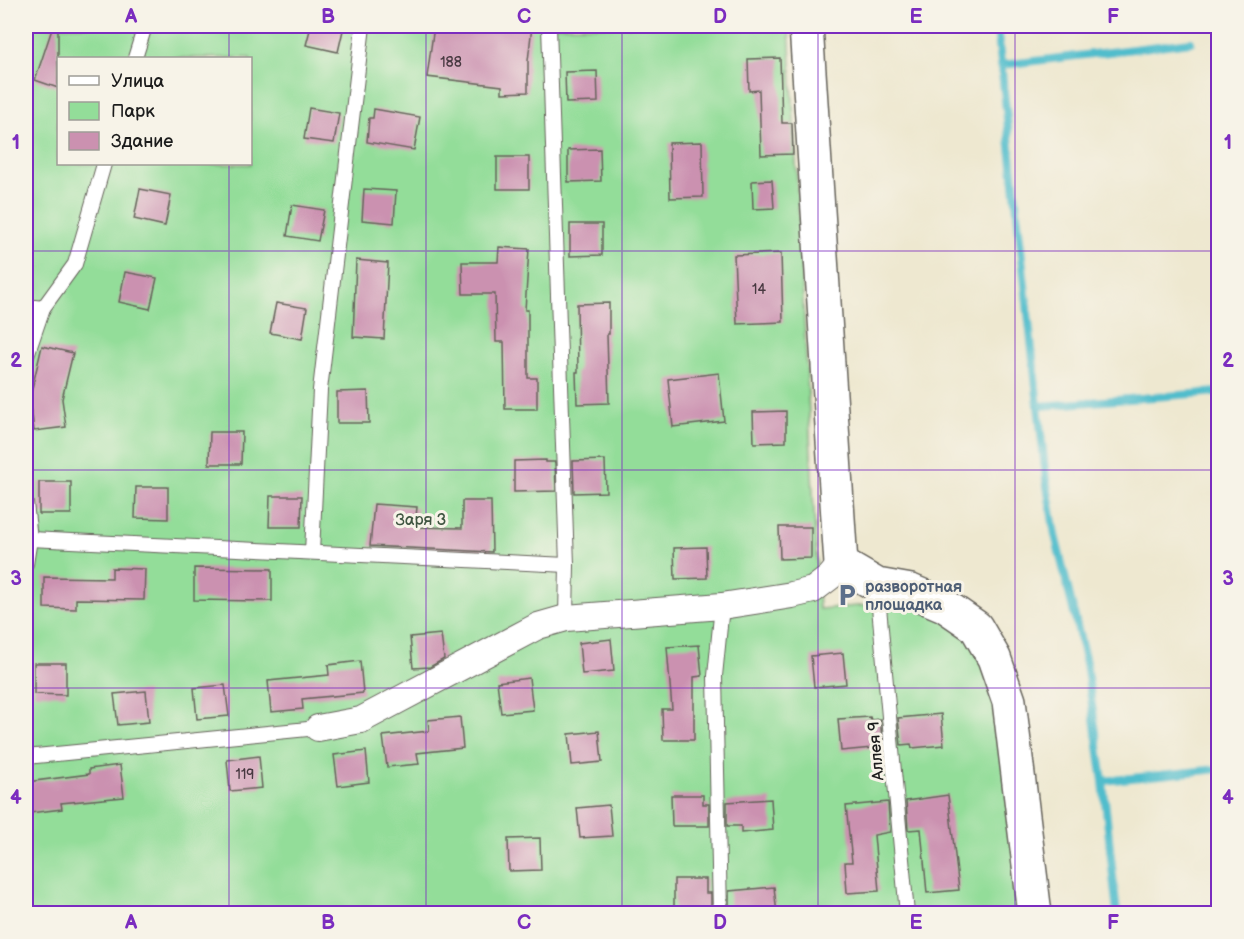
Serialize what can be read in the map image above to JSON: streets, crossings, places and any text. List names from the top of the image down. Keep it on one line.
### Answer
{"streets":{"lane":["Аллея 9"]},"parks":["Заря 3"],"places":{"parking":["разворотная площадка"]},"house_numbers":["188","14","119"],"legend":["Улица","Парк","Здание"],"grid":{"columns":["A","B","C","D","E","F"],"rows":["1","2","3","4"]}}
